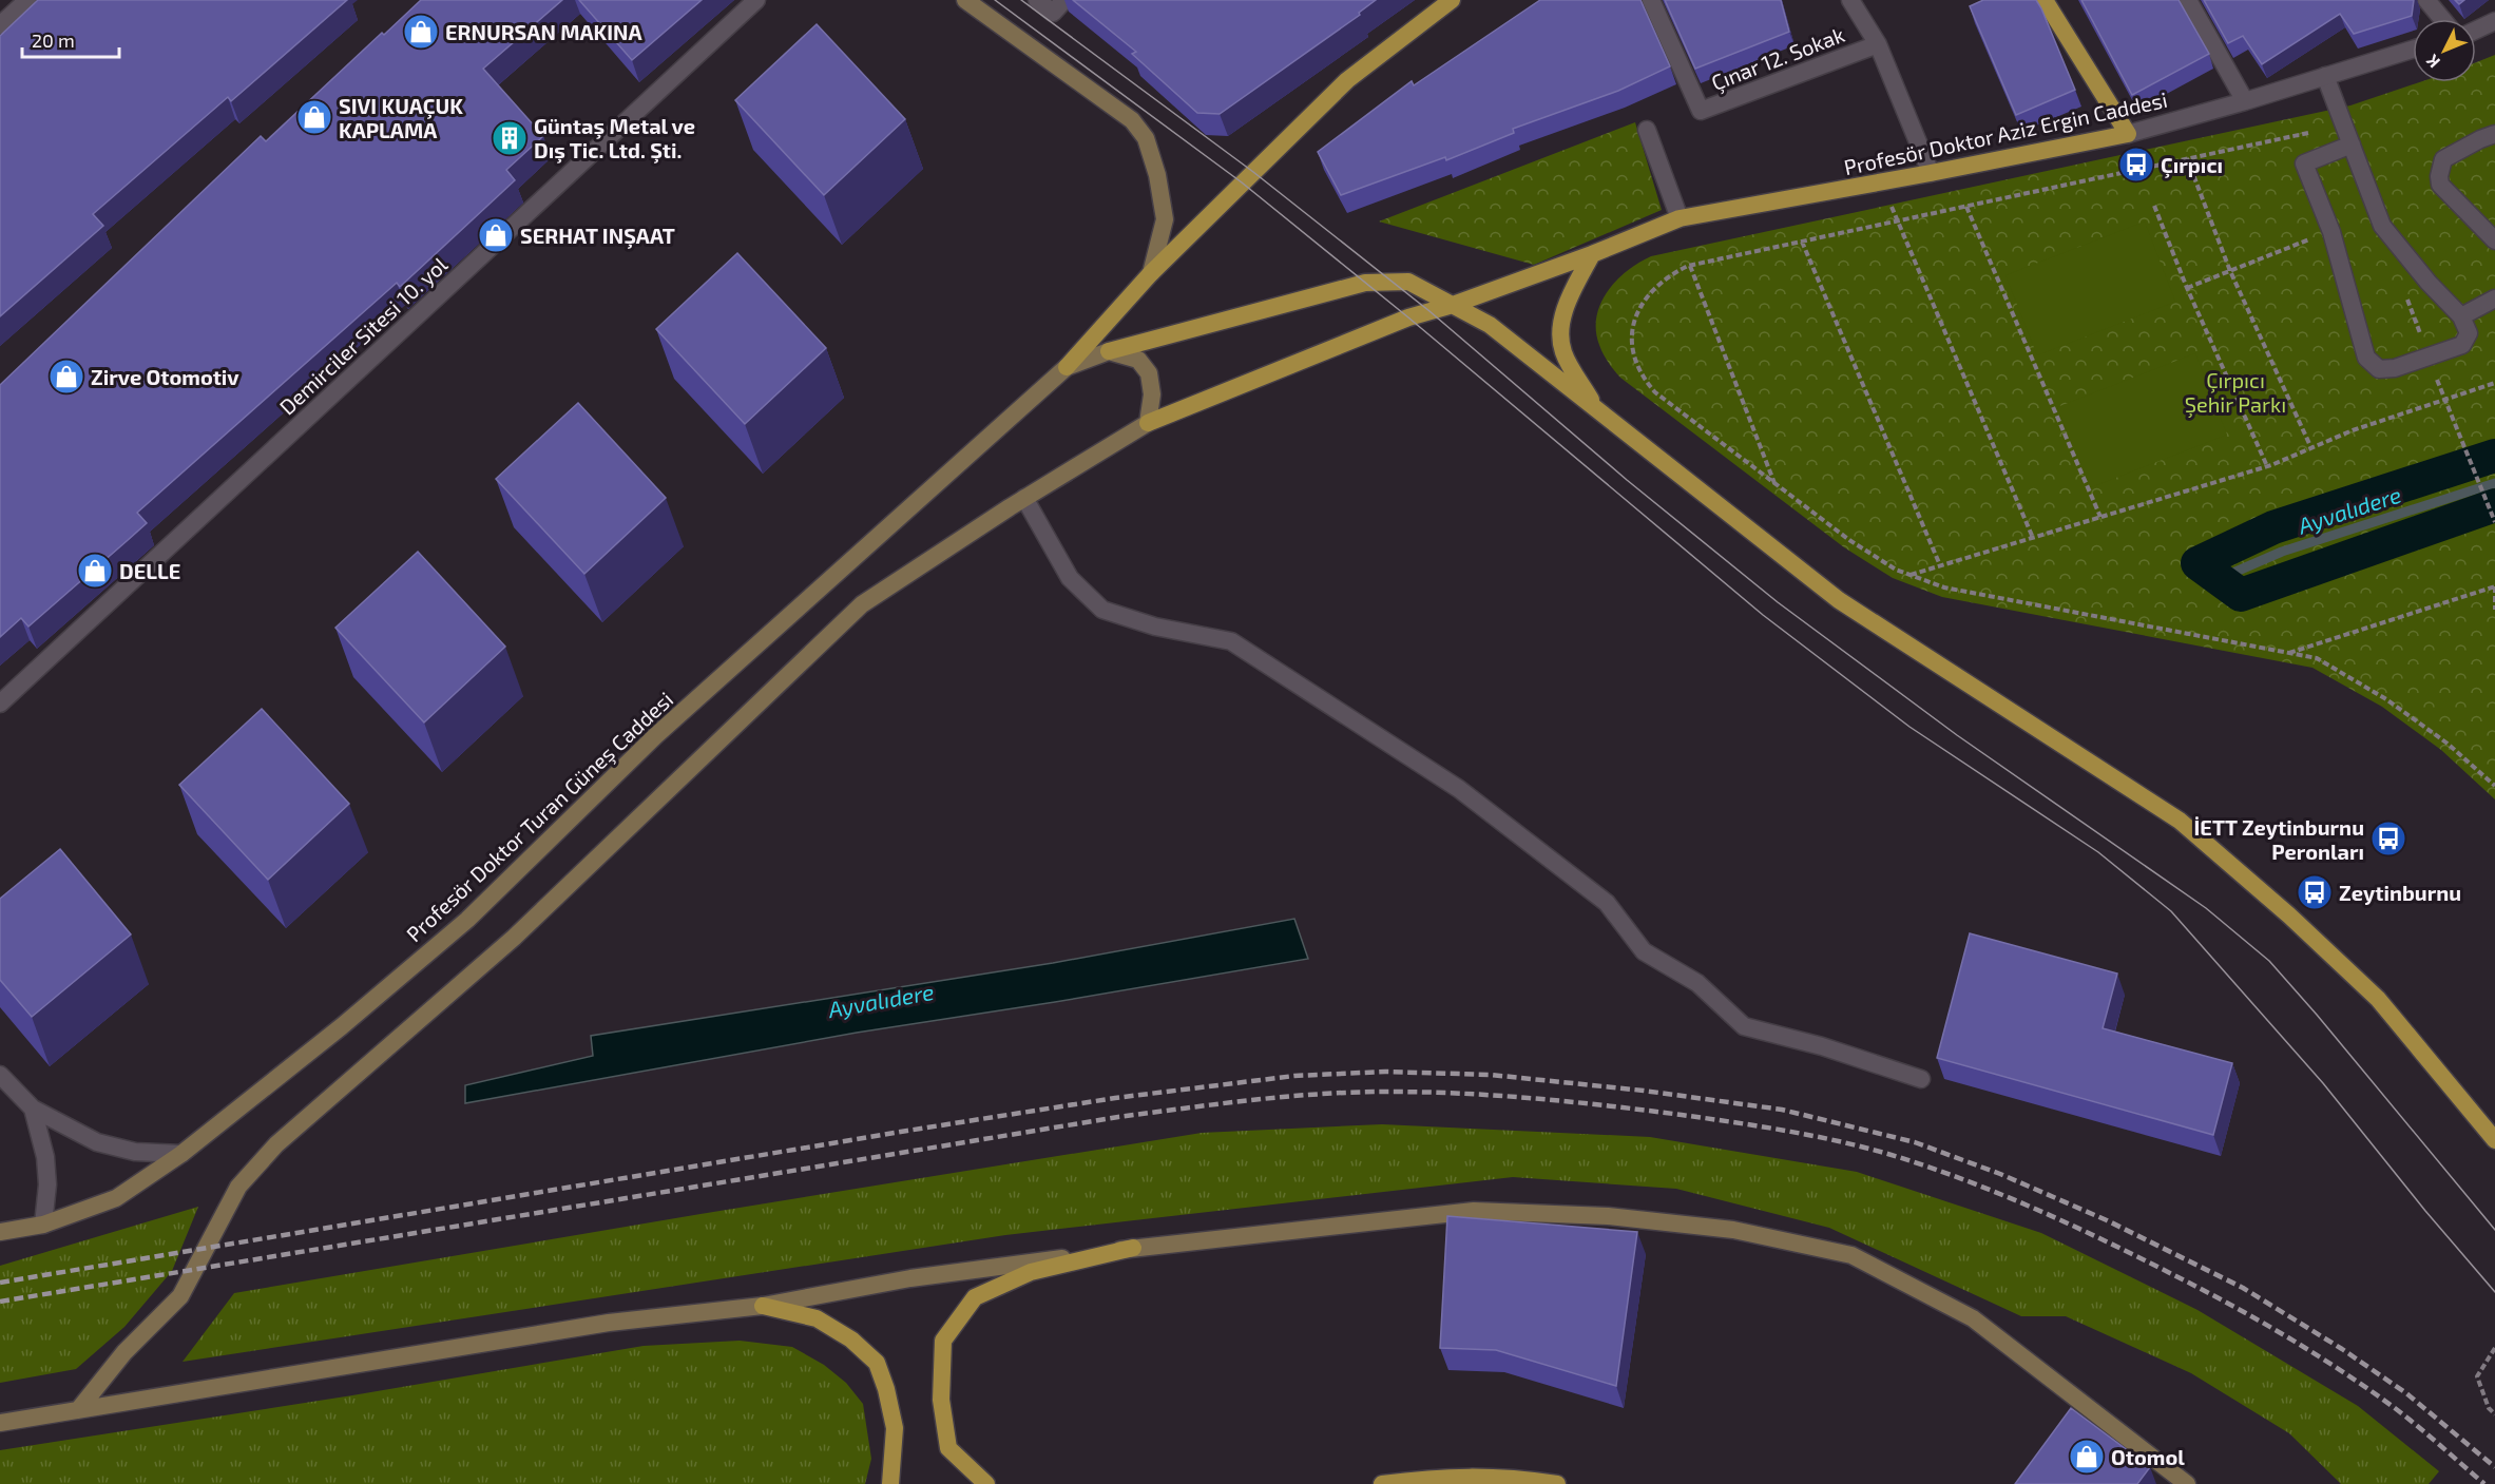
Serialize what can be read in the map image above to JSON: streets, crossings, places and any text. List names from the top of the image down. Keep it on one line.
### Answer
{"streets":{"main road":["Profesör Doktor Aziz Ergin Caddesi","Profesör Doktor Turan Güneş Caddesi"],"street":["Çınar 12. Sokak","Demirciler Sitesi 10. yol"]},"water":["Ayvalıdere"],"parks":["Çırpıcı Şehir Parkı"],"places":{"shop":["ERNURSAN MAKINA","SIVI KUAÇUK KAPLAMA","SERHAT INŞAAT","Zirve Otomotiv","DELLE","Otomol"],"building":["Güntaş Metal ve Dış Tic. Ltd. Şti."],"bus stop":["Çırpıcı","İETT Zeytinburnu Peronları","Zeytinburnu"]},"scale_bar":"20 m","north":"bottom left"}
